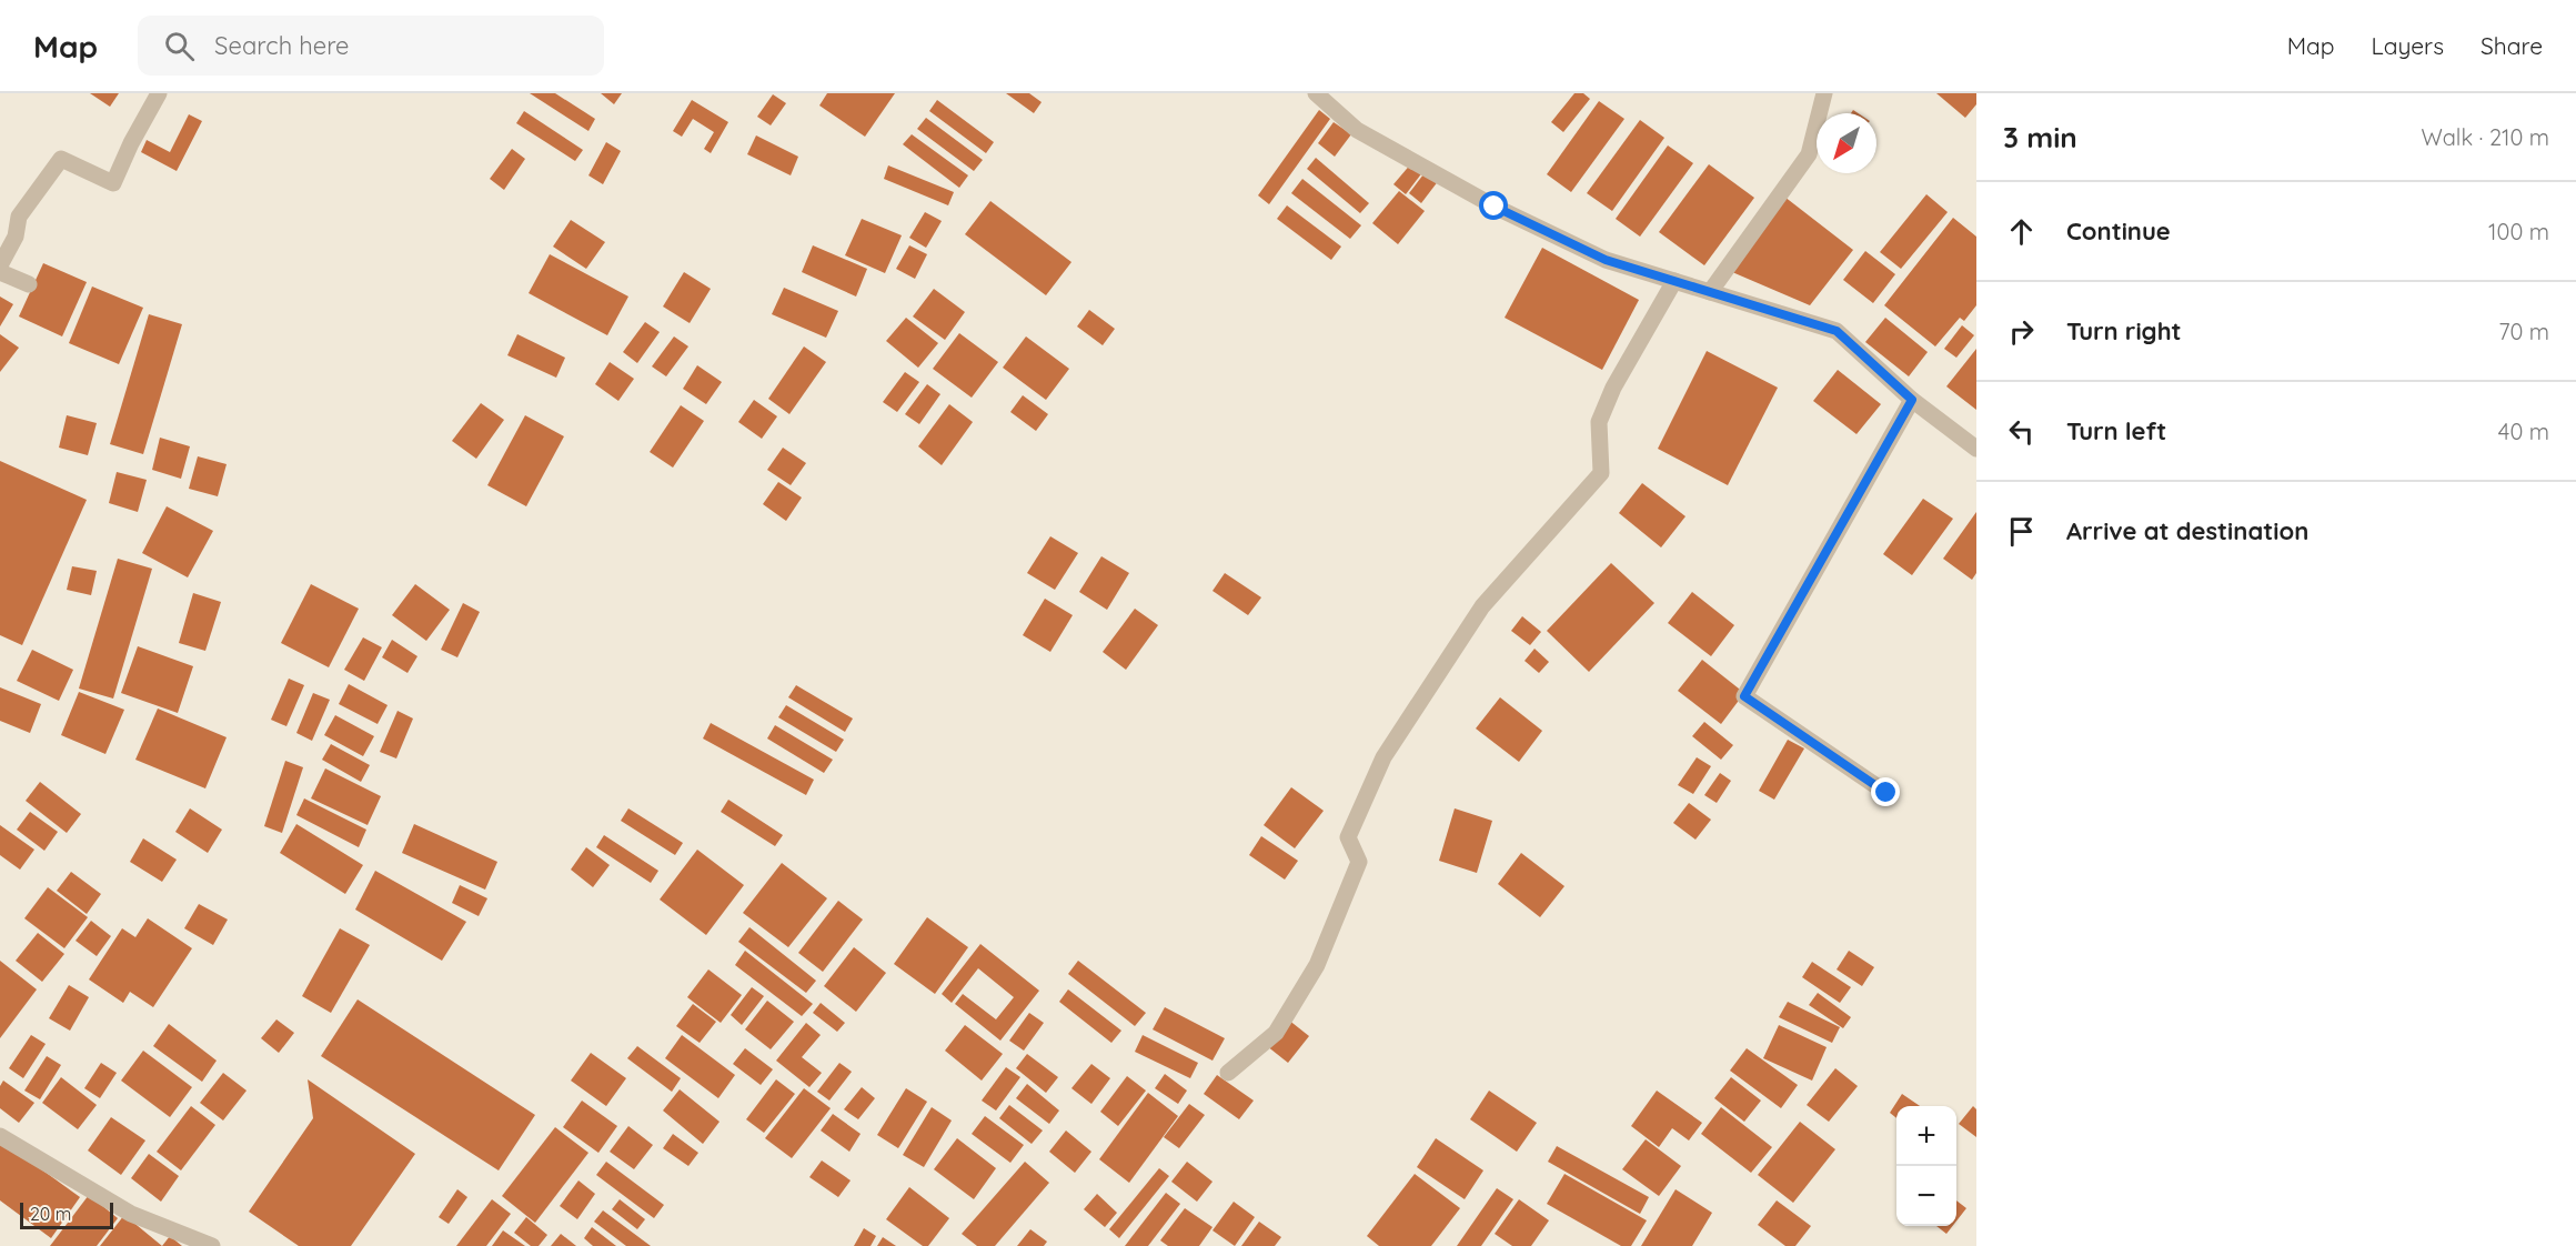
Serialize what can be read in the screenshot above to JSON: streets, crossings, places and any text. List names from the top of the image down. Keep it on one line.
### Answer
{"scale_bar":"20 m","north":"bottom left","page":{"header":"Map","search":"Search here","nav":["Map","Layers","Share"],"heading":["3 min","Walk · 210 m"],"list":[["Continue","100 m"],["Turn right","70 m"],["Turn left","40 m"],"Arrive at destination"],"map_buttons":["+","−"],"scale":"20 m"}}
